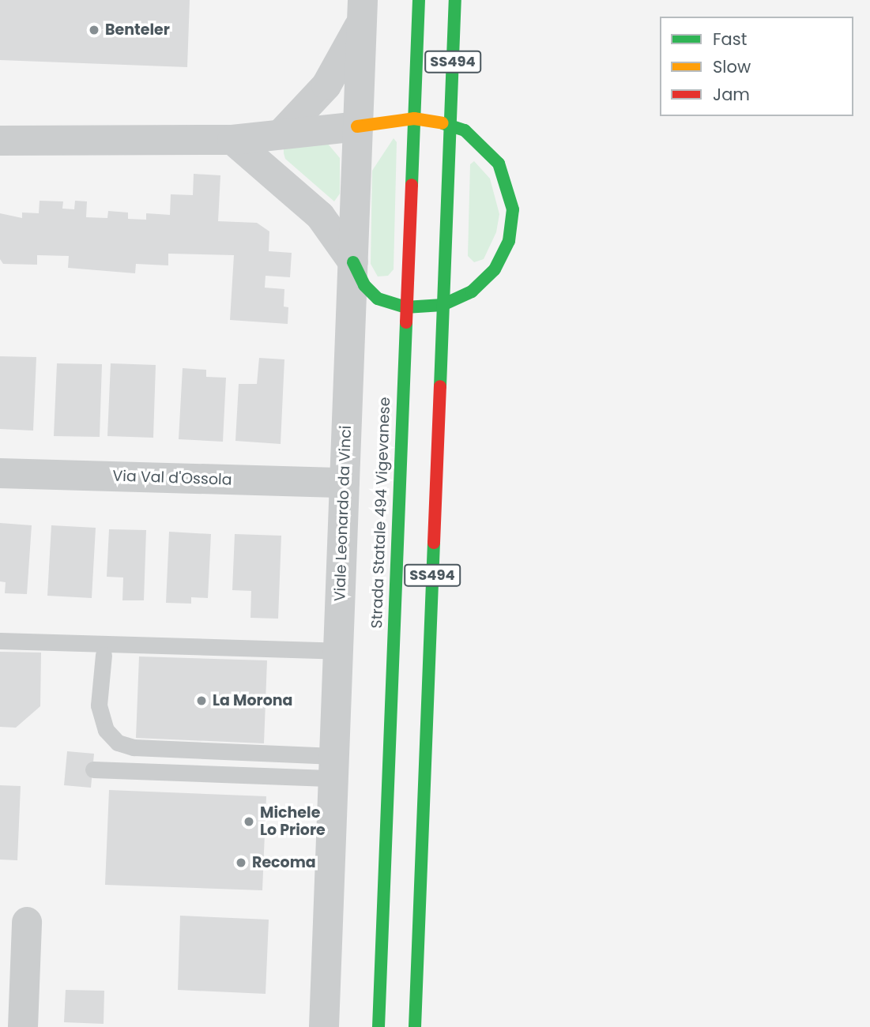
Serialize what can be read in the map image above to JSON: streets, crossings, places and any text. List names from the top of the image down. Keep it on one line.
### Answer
{"streets":{"main road":["SS494","Strada Statale 494 Vigevanese"],"street":["Via Val d'Ossola","Viale Leonardo da Vinci"]},"crossings":[["Via Val d'Ossola","Viale Leonardo da Vinci"]],"places":["Benteler","La Morona","Michele Lo Priore","Recoma"],"legend":["Fast","Slow","Jam"]}
